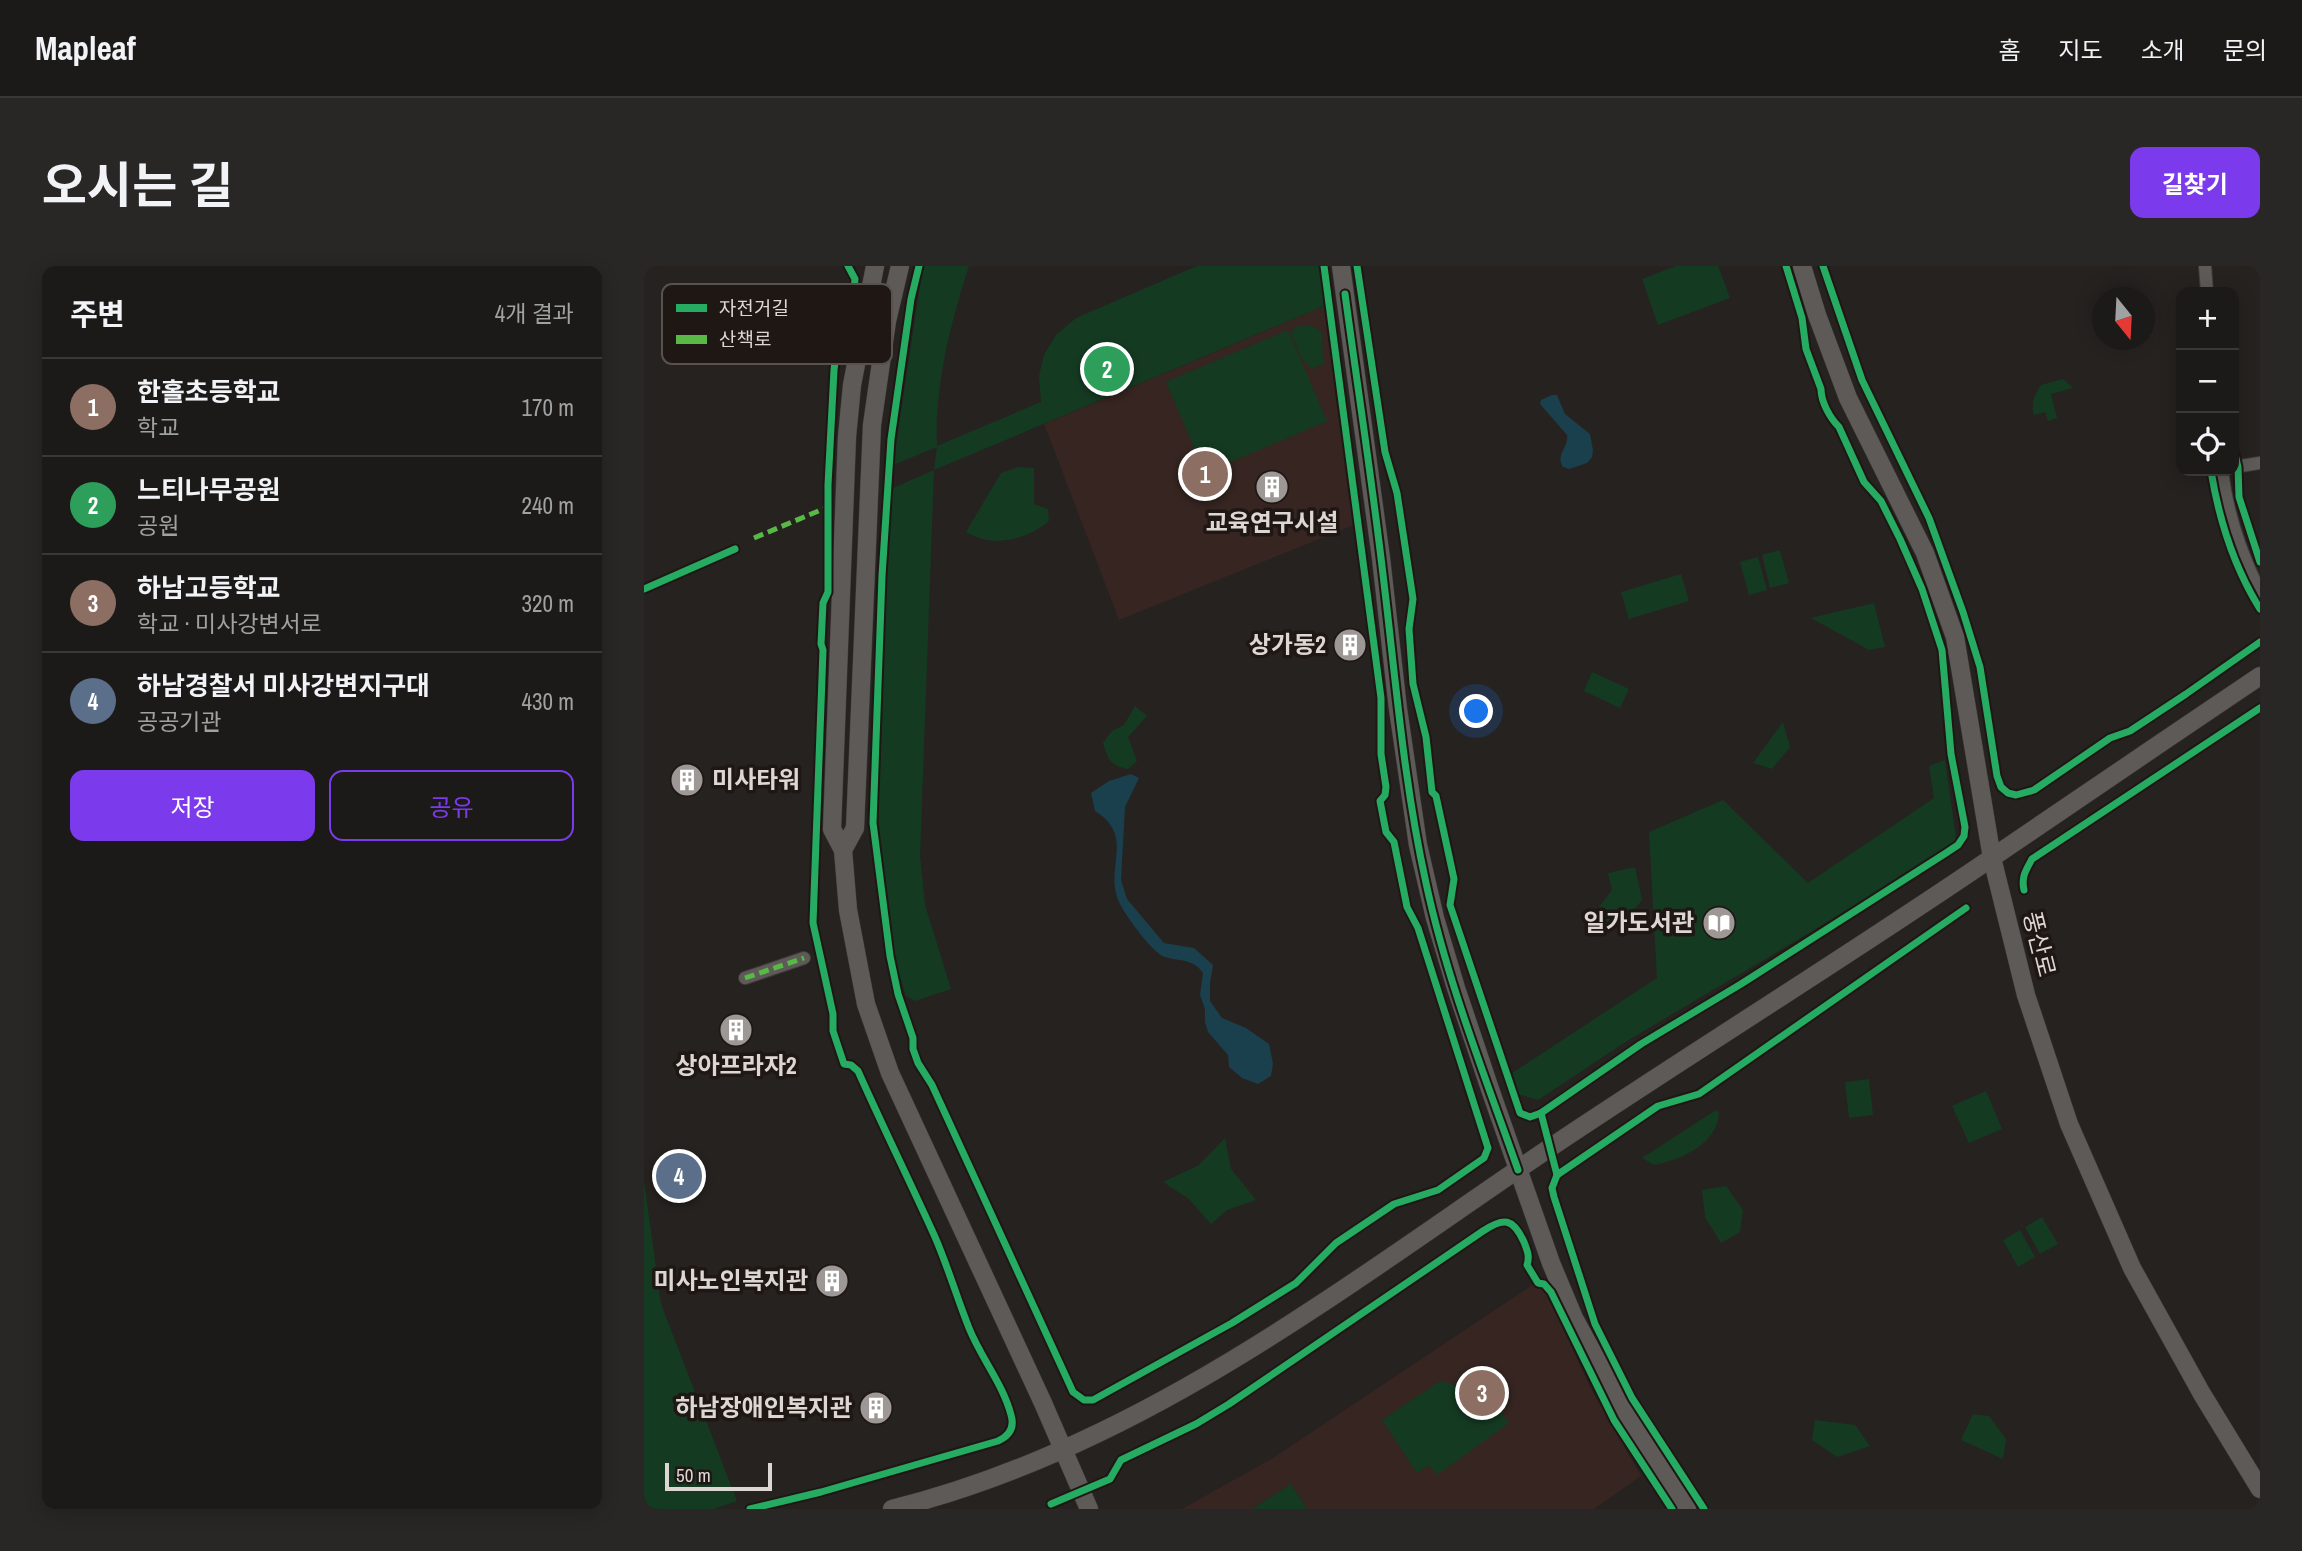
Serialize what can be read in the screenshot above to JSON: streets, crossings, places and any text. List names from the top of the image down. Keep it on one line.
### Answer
{"streets":{"main road":["풍산로"]},"places":{"building":["교육연구시설","상가동2","미사타워","상아프라자2","미사노인복지관","하남장애인복지관"],"library":["일가도서관"]},"legend":["자전거길","산책로"],"scale_bar":"50 m","north":"bottom","page":{"header":"Mapleaf","nav":["홈","지도","소개","문의"],"title":"오시는 길","buttons":["길찾기",["저장","공유"]],"heading":["주변","4개 결과"],"map_buttons":["+","−"],"pins":["2","1","4","3"],"list":[{"mark":"1","name":"한홀초등학교","note":"학교","value":"170 m"},{"mark":"2","name":"느티나무공원","note":"공원","value":"240 m"},{"mark":"3","name":"하남고등학교","note":"학교 · 미사강변서로","value":"320 m"},{"mark":"4","name":"하남경찰서 미사강변지구대","note":"공공기관","value":"430 m"}],"scale":"50 m"}}
